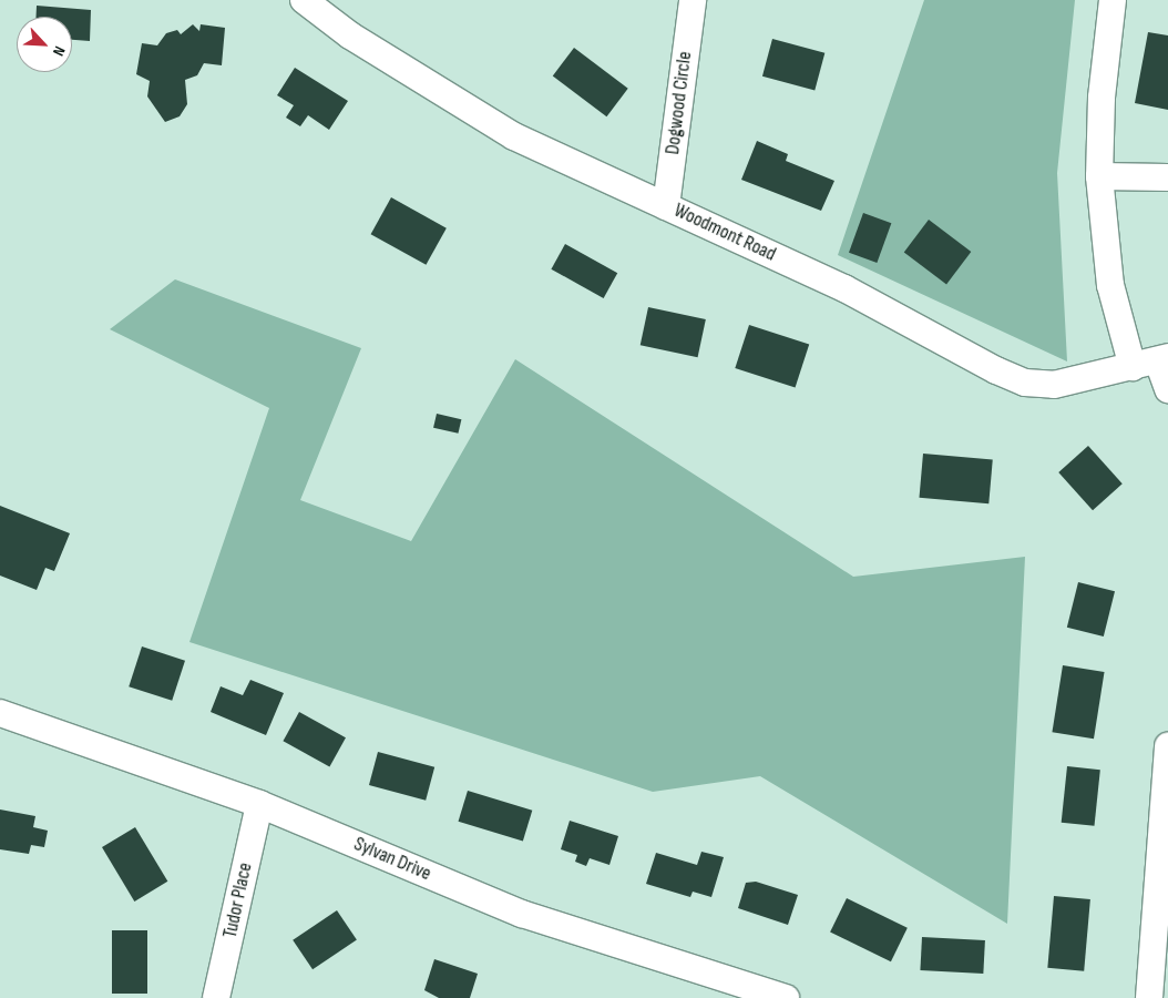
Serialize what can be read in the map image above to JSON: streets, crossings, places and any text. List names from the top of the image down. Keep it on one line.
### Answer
{"streets":{"street":["Dogwood Circle","Woodmont Road","Sylvan Drive","Tudor Place"]},"crossings":[["Dogwood Circle","Woodmont Road"],["Sylvan Drive","Tudor Place"]],"north":"bottom right"}
